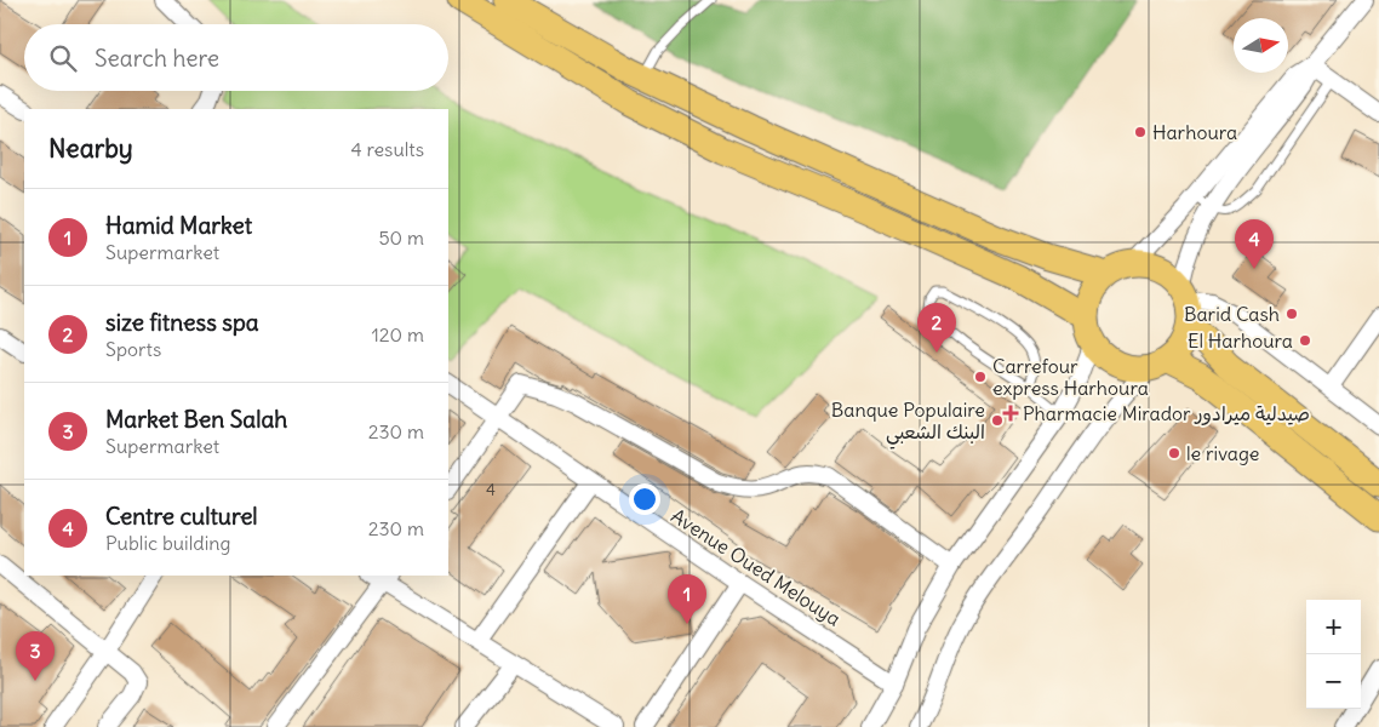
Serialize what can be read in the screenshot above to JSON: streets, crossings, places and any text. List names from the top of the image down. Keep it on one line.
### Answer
{"streets":{"street":["Avenue Oued Melouya"]},"places":{"other":["Harhoura","Barid Cash","El Harhoura","Carrefour express Harhoura","Banque Populaire البنك الشعبي","le rivage"],"health":["Pharmacie Mirador صيدلية ميرادور"]},"house_numbers":["4"],"north":"right","page":{"search":"Search here","heading":["Nearby","4 results"],"list":[{"mark":"1","name":"Hamid Market","note":"Supermarket","value":"50 m"},{"mark":"2","name":"size fitness spa","note":"Sports","value":"120 m"},{"mark":"3","name":"Market Ben Salah","note":"Supermarket","value":"230 m"},{"mark":"4","name":"Centre culturel","note":"Public building","value":"230 m"}],"pins":["4","2","1","3"],"map_buttons":["+","−"]}}
